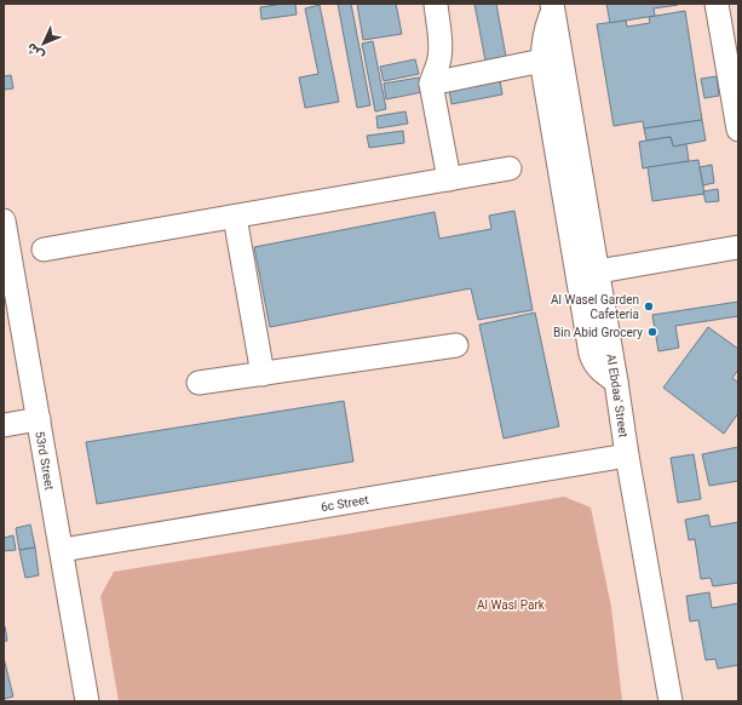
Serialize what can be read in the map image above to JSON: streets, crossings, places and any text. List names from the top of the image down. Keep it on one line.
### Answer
{"streets":{"street":["Al Ebdaa' Street","53rd Street","6c Street"]},"crossings":[["Al Ebdaa' Street","6c Street"],["53rd Street","6c Street"]],"parks":["Al Wasl Park"],"places":["Al Wasel Garden Cafeteria","Bin Abid Grocery"],"north":"bottom left"}
